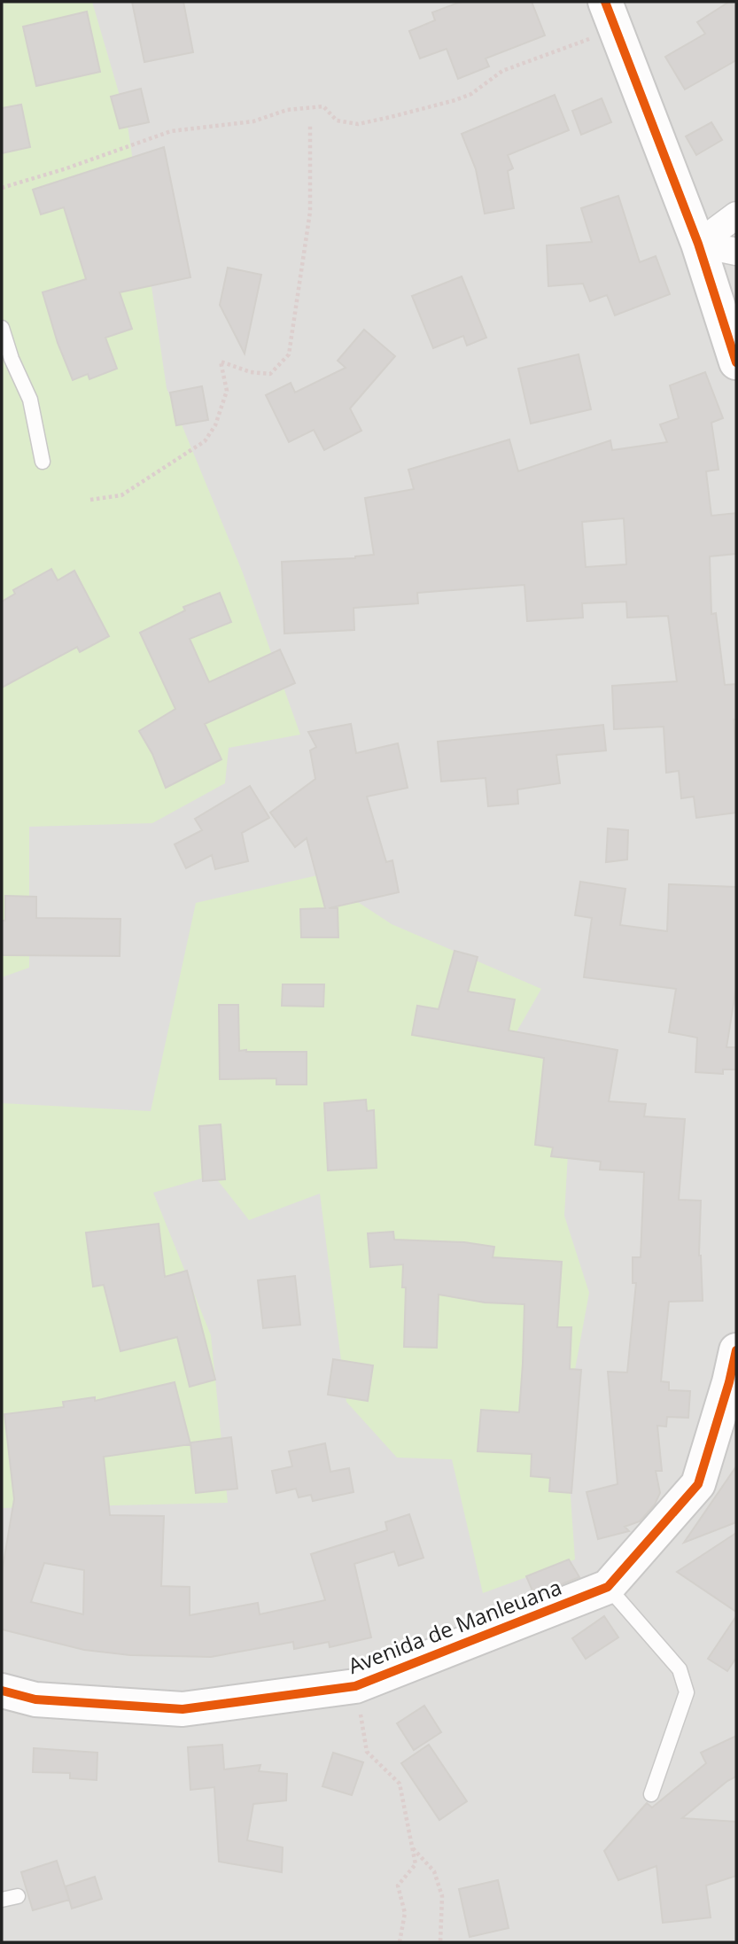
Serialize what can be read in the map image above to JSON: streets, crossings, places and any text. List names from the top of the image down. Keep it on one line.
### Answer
{"streets":{"street":["Avenida de Manleuana"]}}
